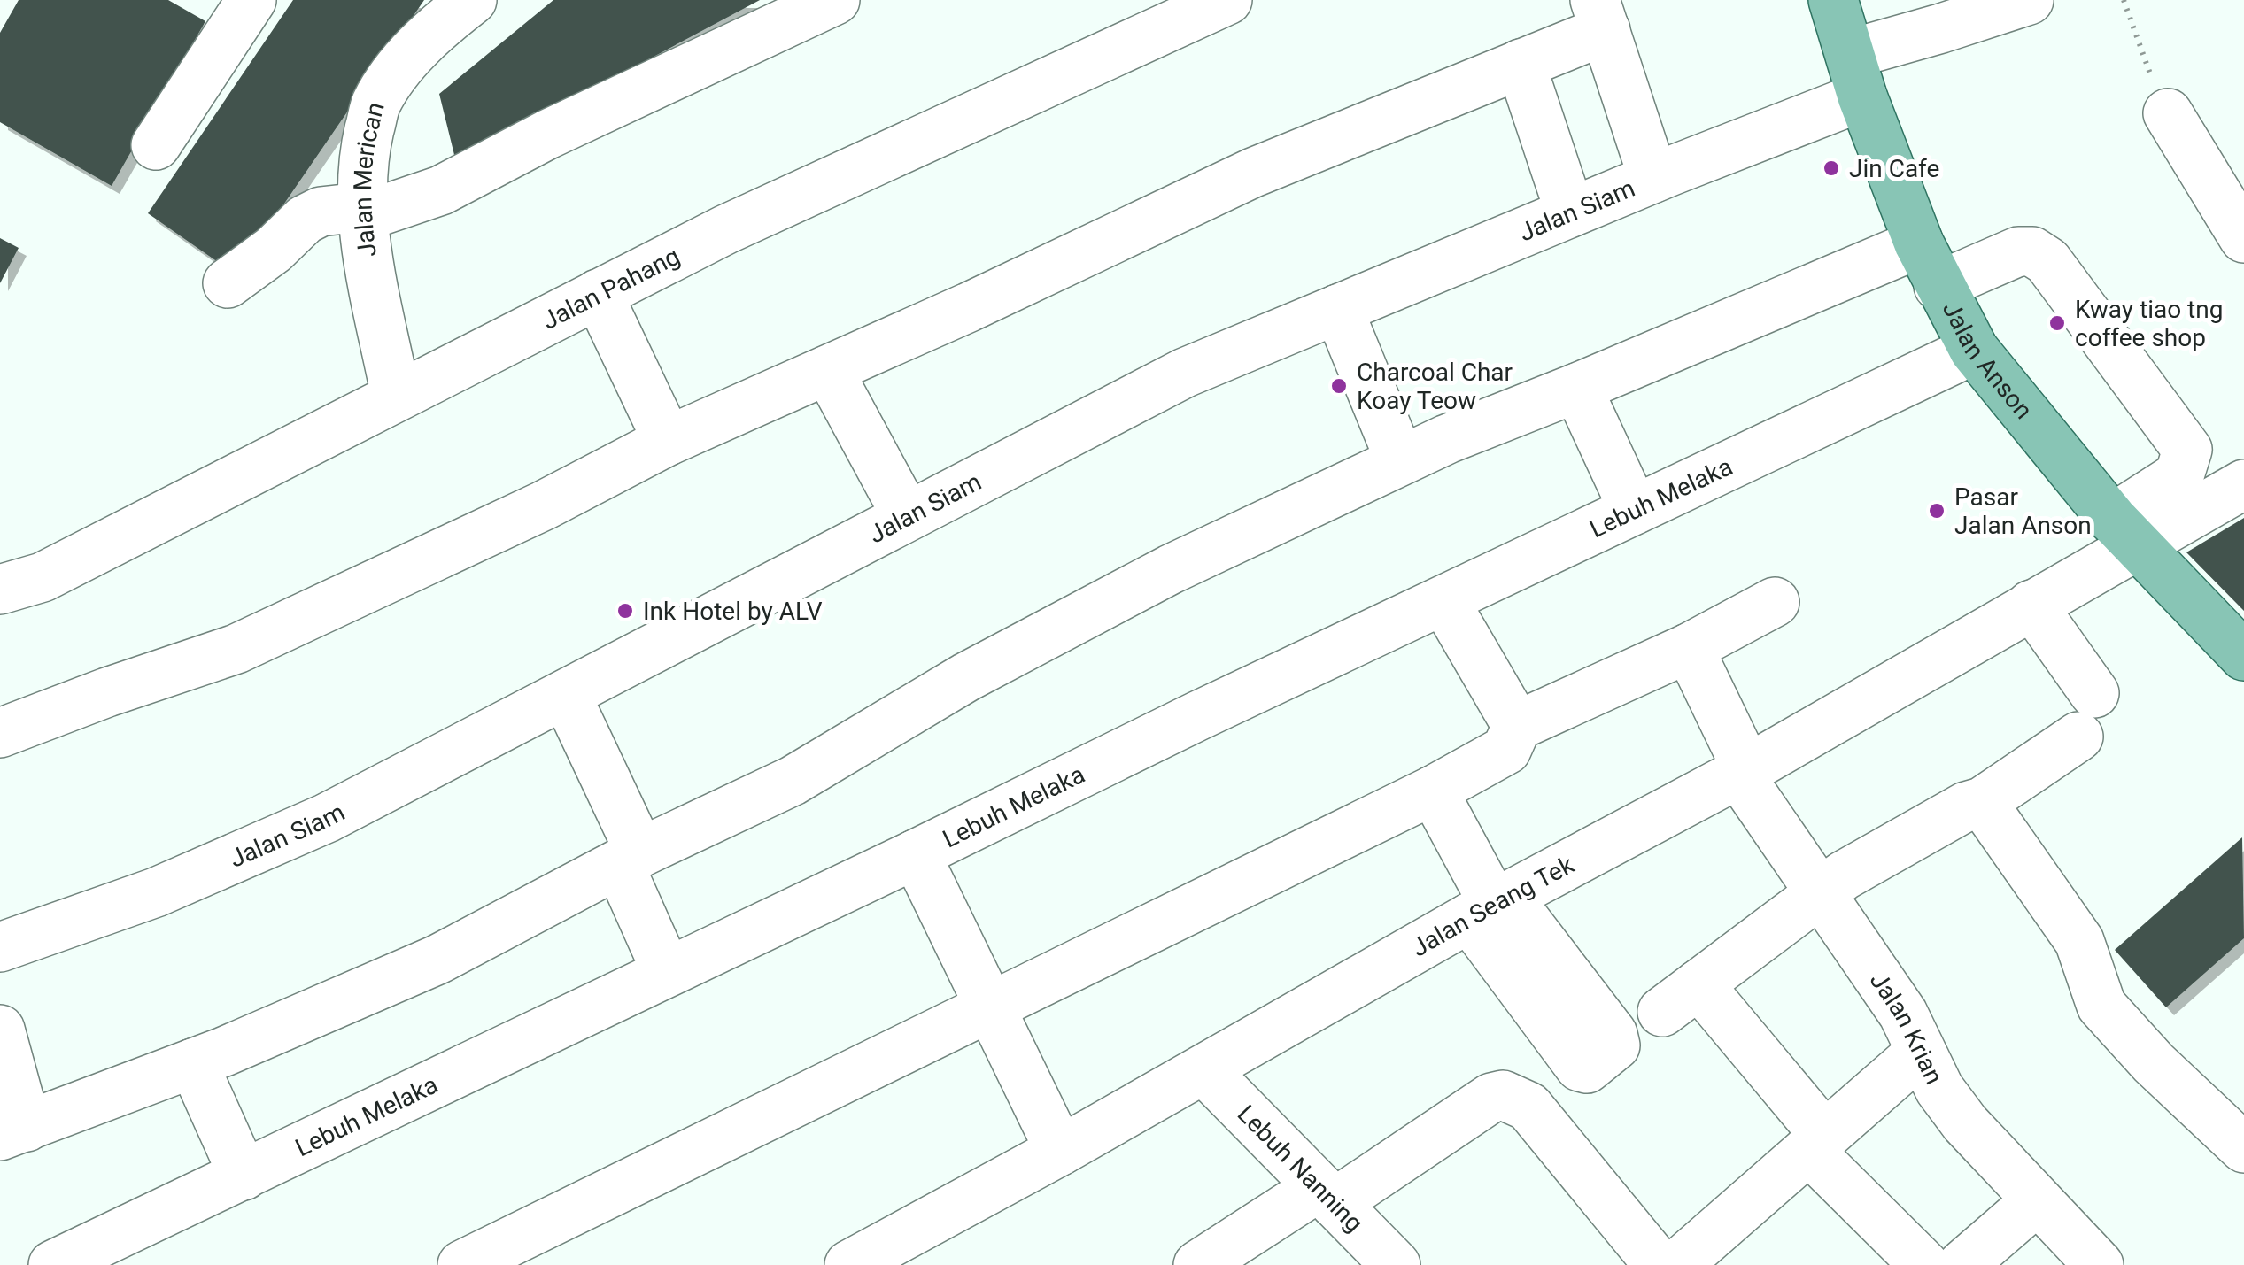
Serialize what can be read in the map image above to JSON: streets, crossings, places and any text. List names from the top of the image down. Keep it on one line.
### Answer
{"streets":{"main road":["Jalan Anson"],"street":["Jalan Merican","Jalan Siam","Jalan Pahang","Lebuh Melaka","Jalan Seang Tek","Jalan Krian","Lebuh Nanning"]},"crossings":[["Jalan Merican","Jalan Pahang"],["Jalan Siam","Jalan Anson"],["Jalan Anson","Lebuh Melaka"],["Jalan Anson","Jalan Seang Tek"],["Jalan Seang Tek","Jalan Krian"],["Jalan Seang Tek","Lebuh Nanning"]],"places":["Jin Cafe","Kway tiao tng coffee shop","Charcoal Char Koay Teow","Pasar Jalan Anson","Ink Hotel by ALV"]}
